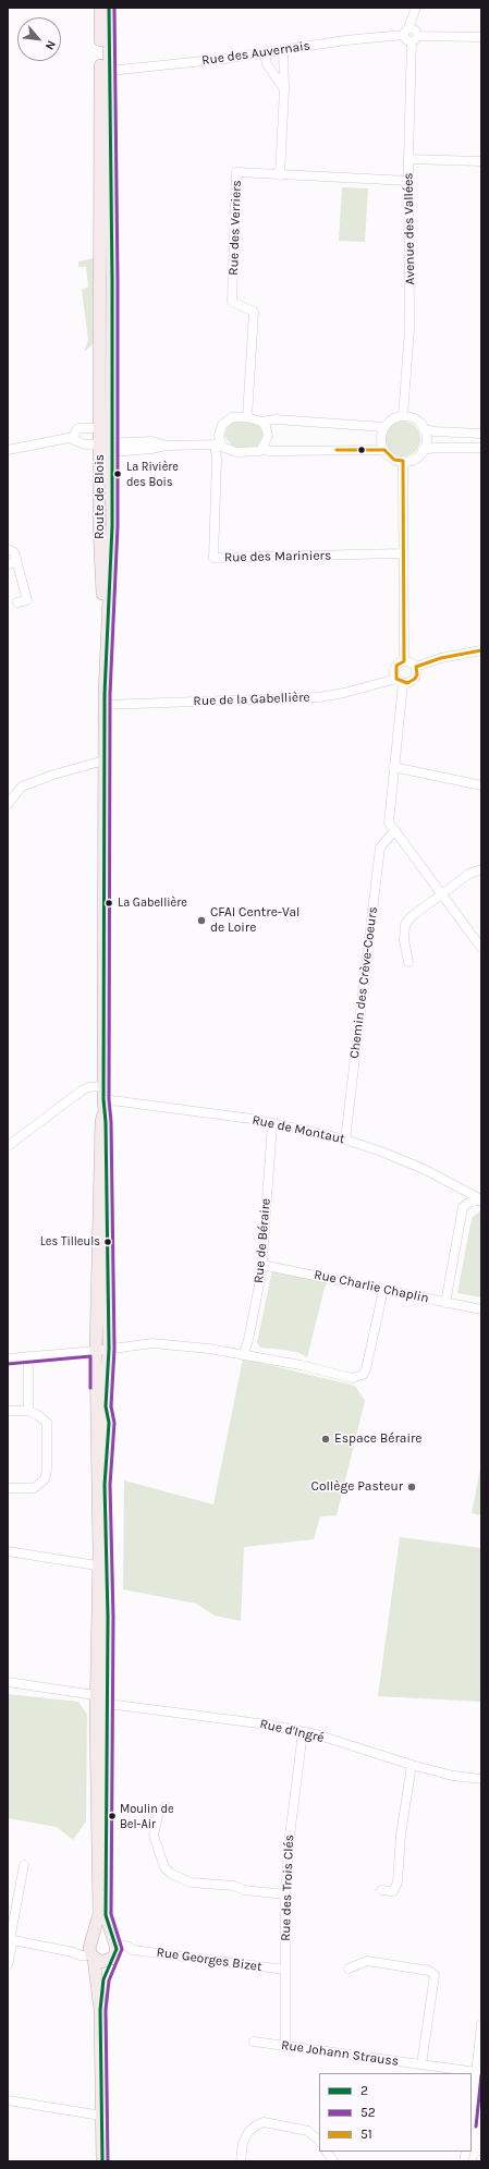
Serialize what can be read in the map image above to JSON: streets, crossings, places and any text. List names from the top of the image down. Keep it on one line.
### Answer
{"streets":{"main road":["Route de Blois"],"street":["Rue des Auvernais","Rue des Verriers","Avenue des Vallées","Rue des Mariniers","Rue de la Gabellière","Chemin des Crève-Coeurs","Rue de Montaut","Rue de Béraire","Rue Charlie Chaplin","Rue d'Ingré","Rue des Trois Clés","Rue Georges Bizet","Rue Johann Strauss"]},"crossings":[["Rue des Auvernais","Route de Blois"],["Rue des Verriers","Avenue des Vallées"],["Rue des Verriers","Rue des Mariniers"],["Route de Blois","Rue de la Gabellière"],["Route de Blois","Rue de Montaut"],["Chemin des Crève-Coeurs","Rue de Montaut"],["Rue de Montaut","Rue de Béraire"],["Rue de Béraire","Rue Charlie Chaplin"],["Rue d'Ingré","Rue des Trois Clés"],["Rue des Trois Clés","Rue Georges Bizet"],["Rue des Trois Clés","Rue Johann Strauss"]],"places":["La Rivière des Bois","La Gabellière","CFAI Centre-Val de Loire","Les Tilleuls","Espace Béraire","Collège Pasteur","Moulin de Bel-Air"],"lines":["transit line 2","transit line 52","transit line 51"],"legend":["2","52","51"],"north":"bottom right"}
